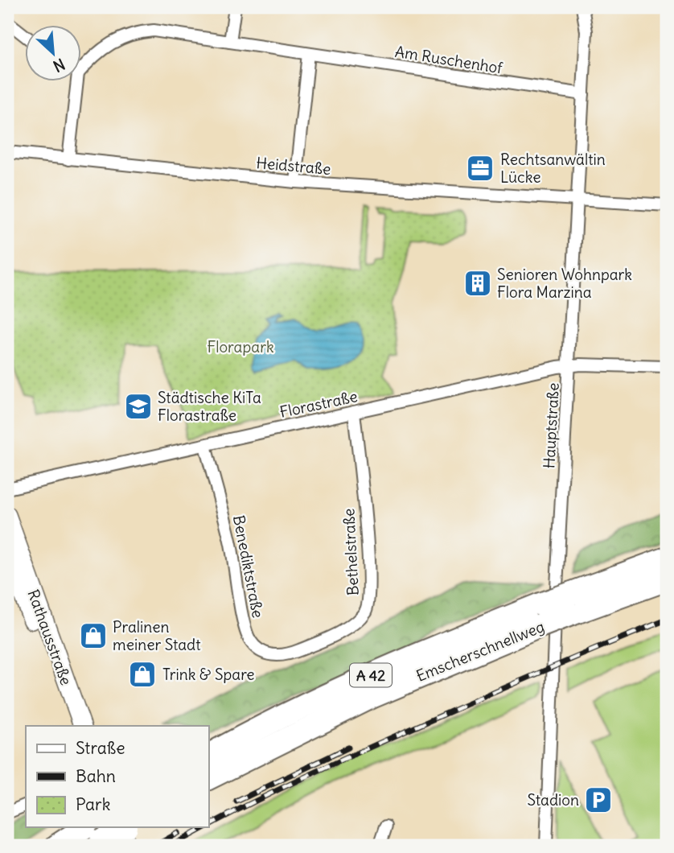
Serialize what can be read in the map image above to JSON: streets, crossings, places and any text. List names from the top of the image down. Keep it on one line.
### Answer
{"streets":{"highway":["Emscherschnellweg","A 42"],"street":["Am Ruschenhof","Heidstraße","Florastraße","Hauptstraße","Bethelstraße","Benediktstraße","Rathausstraße"]},"crossings":[["Am Ruschenhof","Hauptstraße"],["Heidstraße","Hauptstraße"],["Florastraße","Hauptstraße"],["Florastraße","Bethelstraße"],["Florastraße","Benediktstraße"],["Bethelstraße","Benediktstraße"]],"parks":["Florapark"],"places":{"office":["Rechtsanwältin Lücke"],"building":["Senioren Wohnpark Flora Marzina"],"school or university":["Städtische KiTa Florastraße"],"shop":["Pralinen meiner Stadt","Trink & Spare"],"parking":["Stadion"]},"legend":["Straße","Bahn","Park"],"north":"bottom right"}
